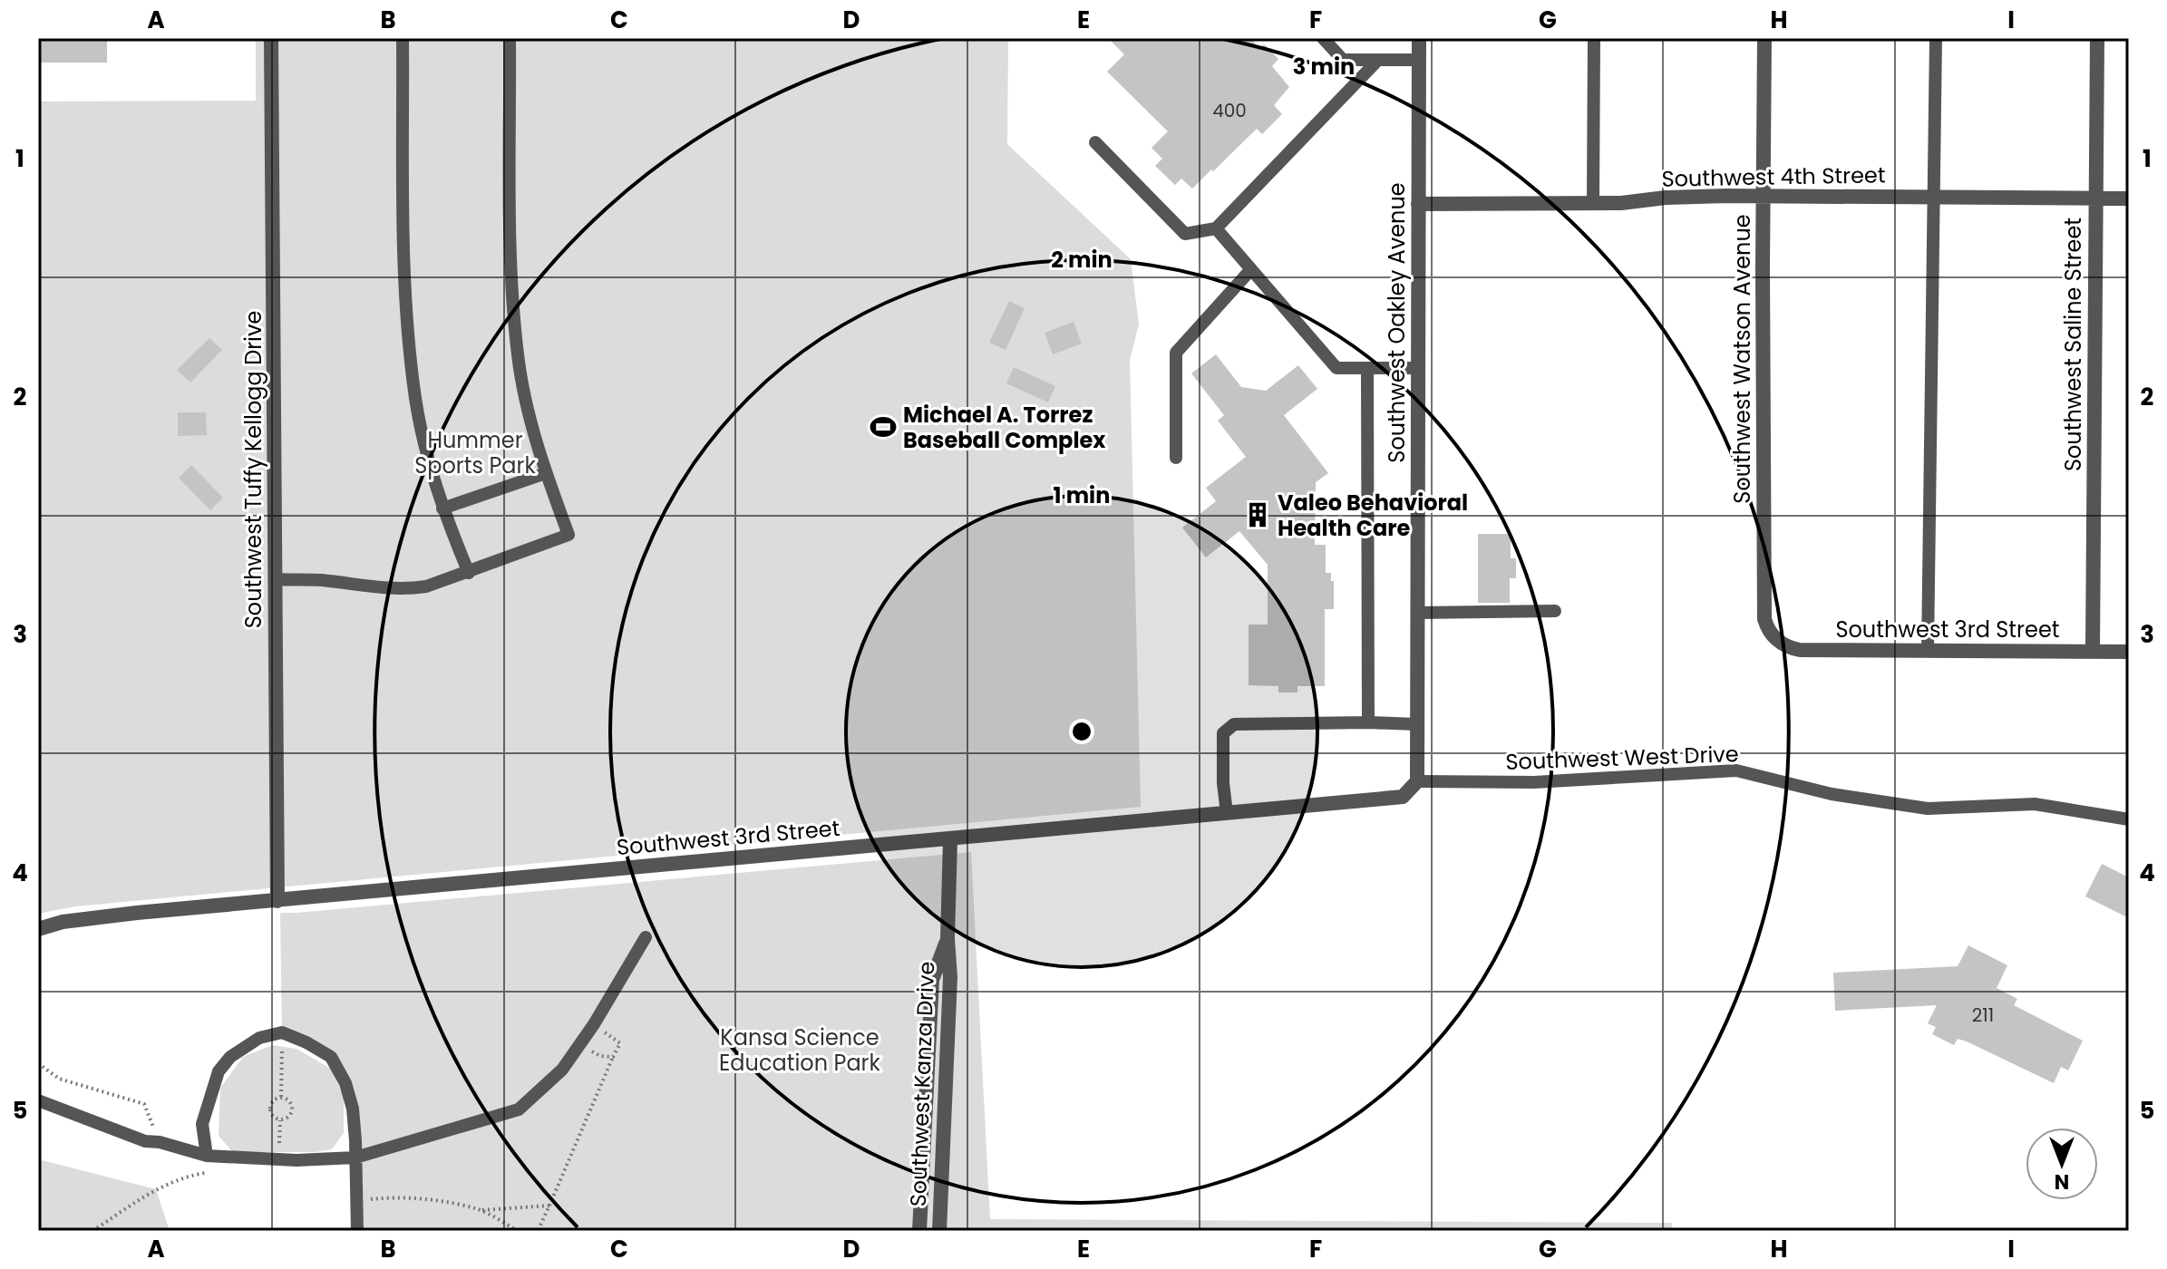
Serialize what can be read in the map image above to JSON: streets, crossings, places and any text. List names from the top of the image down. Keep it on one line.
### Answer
{"streets":{"street":["Southwest 4th Street","Southwest Oakley Avenue","Southwest Saline Street","Southwest Watson Avenue","Southwest Tuffy Kellogg Drive","Southwest 3rd Street","Southwest Kanza Drive"],"lane":["Southwest West Drive"]},"crossings":[["Southwest 4th Street","Southwest Oakley Avenue"],["Southwest 4th Street","Southwest Saline Street"],["Southwest 4th Street","Southwest Watson Avenue"],["Southwest Oakley Avenue","Southwest 3rd Street"],["Southwest Oakley Avenue","Southwest West Drive"],["Southwest Saline Street","Southwest 3rd Street"],["Southwest Watson Avenue","Southwest 3rd Street"],["Southwest Tuffy Kellogg Drive","Southwest 3rd Street"],["Southwest 3rd Street","Southwest West Drive"],["Southwest 3rd Street","Southwest Kanza Drive"]],"parks":["Hummer Sports Park","Kansa Science Education Park"],"places":{"sports":["Michael A. Torrez Baseball Complex"],"building":["Valeo Behavioral Health Care"]},"house_numbers":["400","211"],"north":"bottom","grid":{"columns":["A","B","C","D","E","F","G","H","I"],"rows":["1","2","3","4","5"]},"rings":["3 min","2 min","1 min"]}
